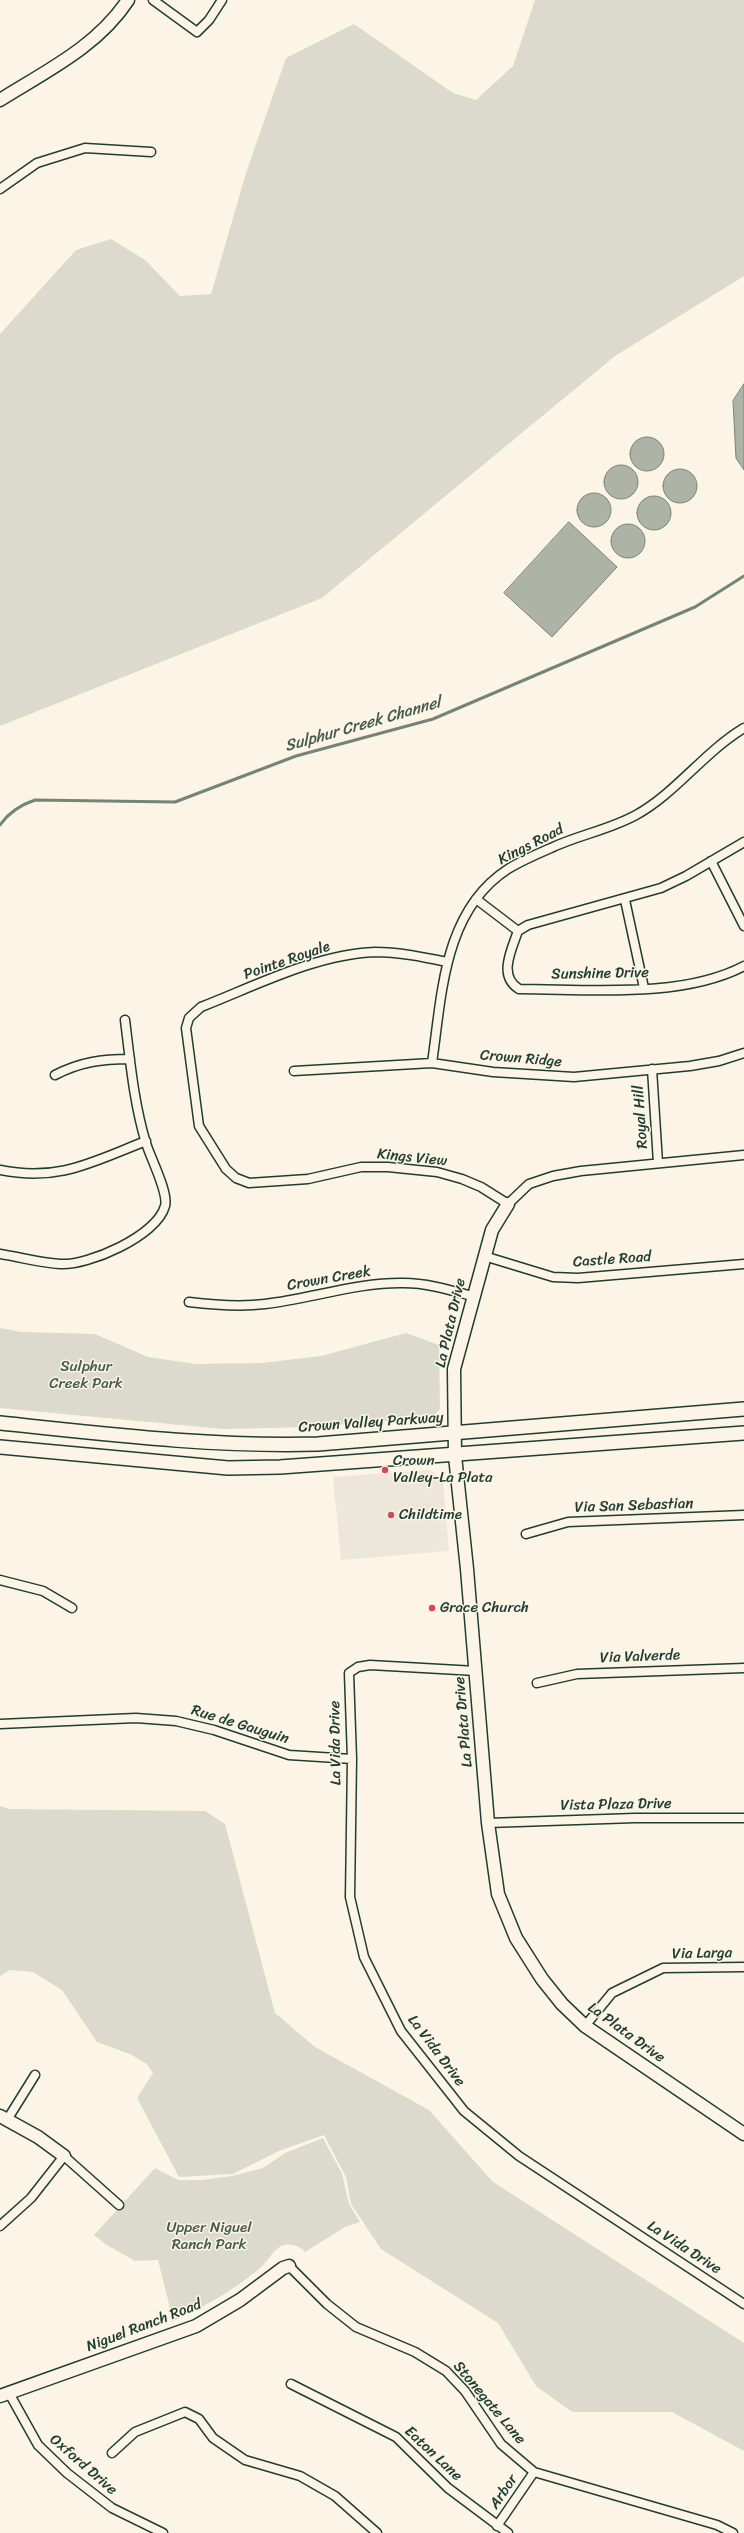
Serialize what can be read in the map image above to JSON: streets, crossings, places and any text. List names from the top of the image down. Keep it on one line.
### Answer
{"streets":{"main road":["Crown Valley Parkway"],"street":["Kings Road","Pointe Royale","Sunshine Drive","Crown Ridge","Royal Hill","Kings View","Castle Road","Crown Creek","La Plata Drive","Via San Sebastian","Via Valverde","Rue de Gauguin","La Vida Drive","Vista Plaza Drive","Via Larga","Niguel Ranch Road","Stonegate Lane","Eaton Lane","Oxford Drive","Arbor"]},"crossings":[["Kings Road","Pointe Royale"],["Kings Road","Crown Ridge"],["Pointe Royale","Kings View"],["Crown Ridge","Royal Hill"],["Kings View","La Plata Drive"],["Castle Road","La Plata Drive"],["Crown Creek","La Plata Drive"],["La Plata Drive","Crown Valley Parkway"],["La Plata Drive","La Vida Drive"],["La Plata Drive","Vista Plaza Drive"],["La Plata Drive","Via Larga"],["Rue de Gauguin","La Vida Drive"],["Niguel Ranch Road","Stonegate Lane"],["Niguel Ranch Road","Oxford Drive"],["Stonegate Lane","Arbor"],["Eaton Lane","Arbor"]],"water":["Sulphur Creek Channel"],"parks":["Sulphur Creek Park","Upper Niguel Ranch Park"],"places":["Crown Valley-La Plata","Childtime","Grace Church"]}
